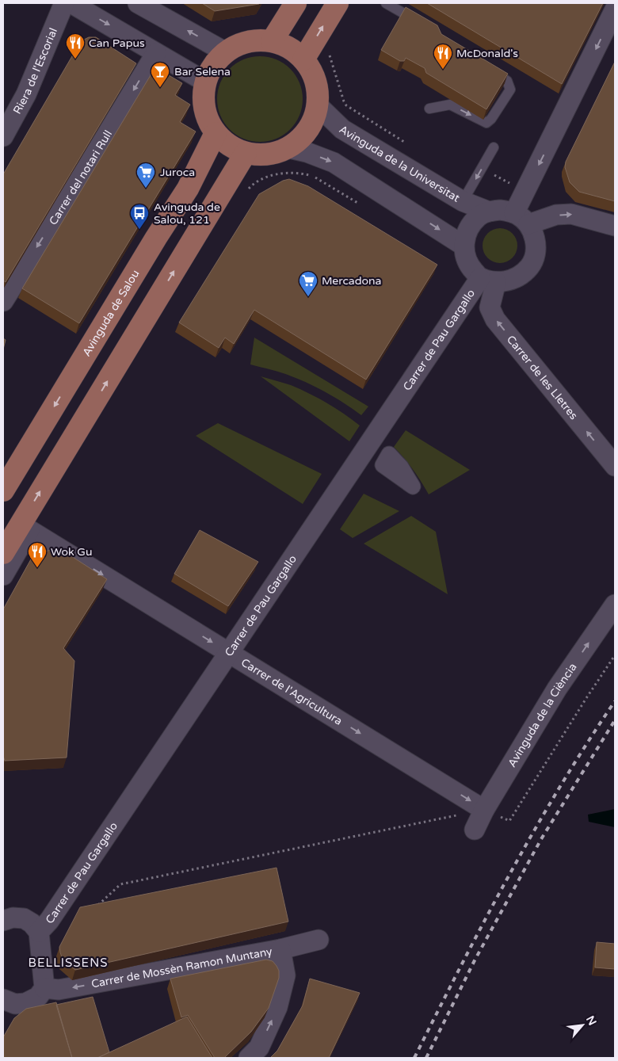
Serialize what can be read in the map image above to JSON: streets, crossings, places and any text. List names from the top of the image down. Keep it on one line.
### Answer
{"streets":{"main road":["Avinguda de Salou"],"street":["Riera de l'Escorial","Avinguda de la Universitat","Carrer del notari Rull","Carrer de Pau Gargallo","Carrer de les Lletres","Carrer de l'Agricultura","Avinguda de la Ciència","Carrer de Mossèn Ramon Muntany"]},"crossings":[["Avinguda de la Universitat","Avinguda de Salou"],["Avinguda de la Universitat","Carrer de Pau Gargallo"],["Avinguda de la Universitat","Carrer de les Lletres"],["Carrer de Pau Gargallo","Carrer de les Lletres"],["Carrer de Pau Gargallo","Carrer de l'Agricultura"],["Carrer de l'Agricultura","Avinguda de la Ciència"]],"one_way":["Carrer del notari Rull","Carrer de les Lletres","Carrer de l'Agricultura","Avinguda de la Ciència","Carrer de Mossèn Ramon Muntany"],"districts":["BELLISSENS"],"places":{"restaurant":["Can Papus","McDonald's","Wok Gu"],"bar":["Bar Selena"],"supermarket":["Juroca","Mercadona"],"bus stop":["Avinguda de Salou, 121"]},"north":"top right"}
